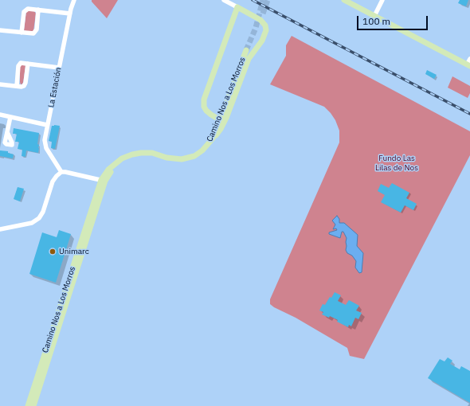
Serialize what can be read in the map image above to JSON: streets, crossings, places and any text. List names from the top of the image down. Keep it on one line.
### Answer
{"streets":{"main road":["Camino Nos a Los Morros"],"street":["La Estación"]},"parks":["Fundo Las Lilas de Nos"],"places":["Unimarc"],"scale_bar":"100 m"}
